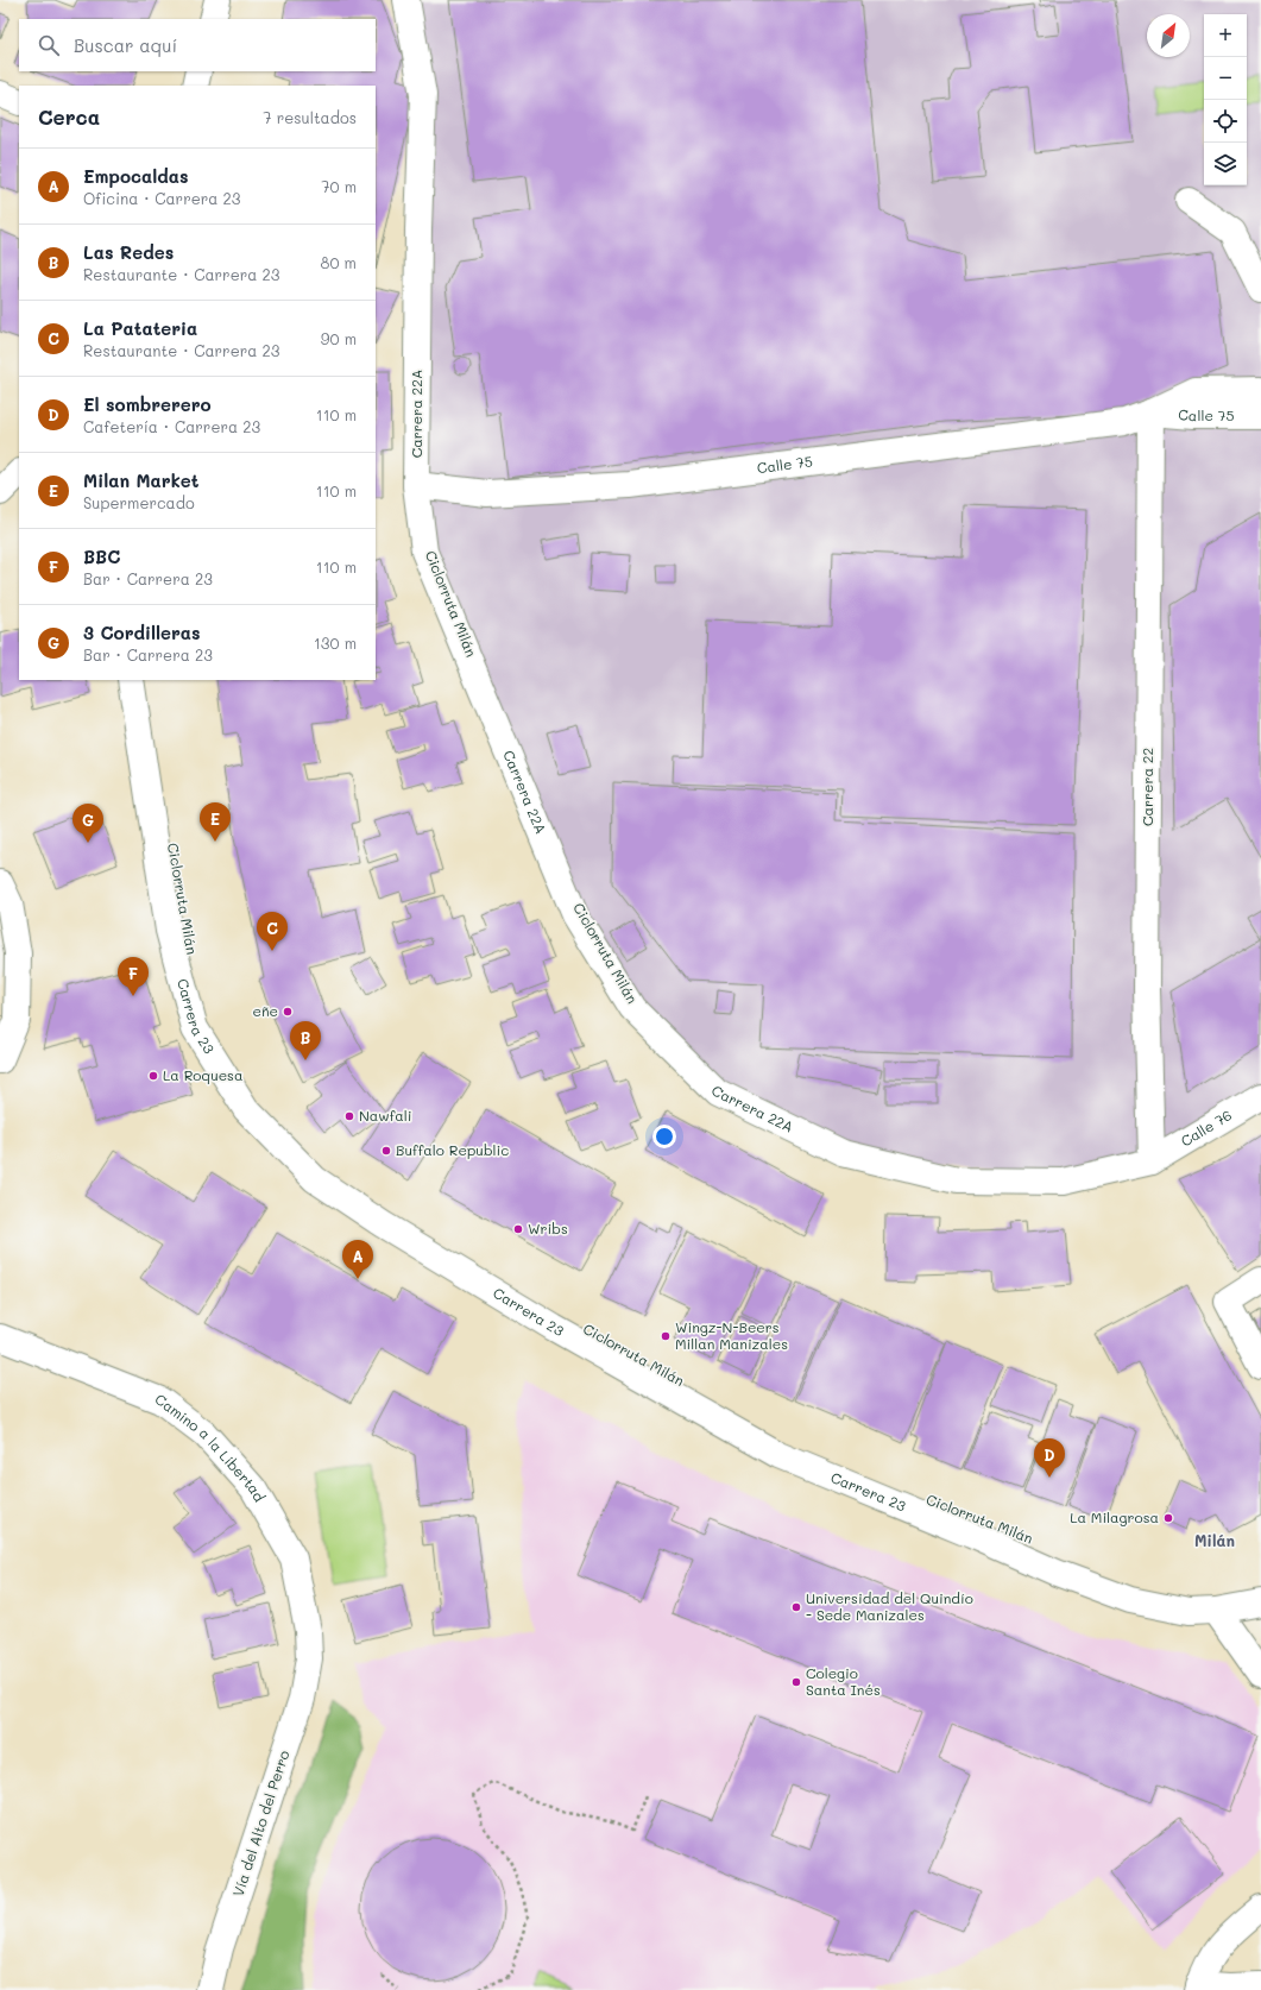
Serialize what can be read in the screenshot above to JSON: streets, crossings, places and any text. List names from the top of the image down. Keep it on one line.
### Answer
{"streets":{"street":["Carrera 22A","Calle 75","Carrera 22","Carrera 23","Calle 76","Camino a la Libertad","Vía del Alto del Perro"]},"crossings":[["Carrera 22A","Calle 75"],["Carrera 22A","Carrera 22"],["Carrera 22A","Calle 76"],["Calle 75","Carrera 22"],["Carrera 22","Calle 76"],["Camino a la Libertad","Vía del Alto del Perro"]],"districts":["Milán"],"places":["eñe","La Roquesa","Nawfali","Buffalo Republic","Wribs","Wingz-N-Beers Millan Manizales","La Milagrosa","Universidad del Quindío - Sede Manizales","Colegio Santa Inés"],"north":"top right","page":{"map_buttons":["+","−"],"search":"Buscar aquí","heading":["Cerca","7 resultados"],"list":[{"mark":"A","name":"Empocaldas","note":"Oficina · Carrera 23","value":"70 m"},{"mark":"B","name":"Las Redes","note":"Restaurante · Carrera 23","value":"80 m"},{"mark":"C","name":"La Patateria","note":"Restaurante · Carrera 23","value":"90 m"},{"mark":"D","name":"El sombrerero","note":"Cafetería · Carrera 23","value":"110 m"},{"mark":"E","name":"Milan Market","note":"Supermercado","value":"110 m"},{"mark":"F","name":"BBC","note":"Bar · Carrera 23","value":"110 m"},{"mark":"G","name":"3 Cordilleras","note":"Bar · Carrera 23","value":"130 m"}],"pins":["E","G","C","F","B","A","D"]}}
